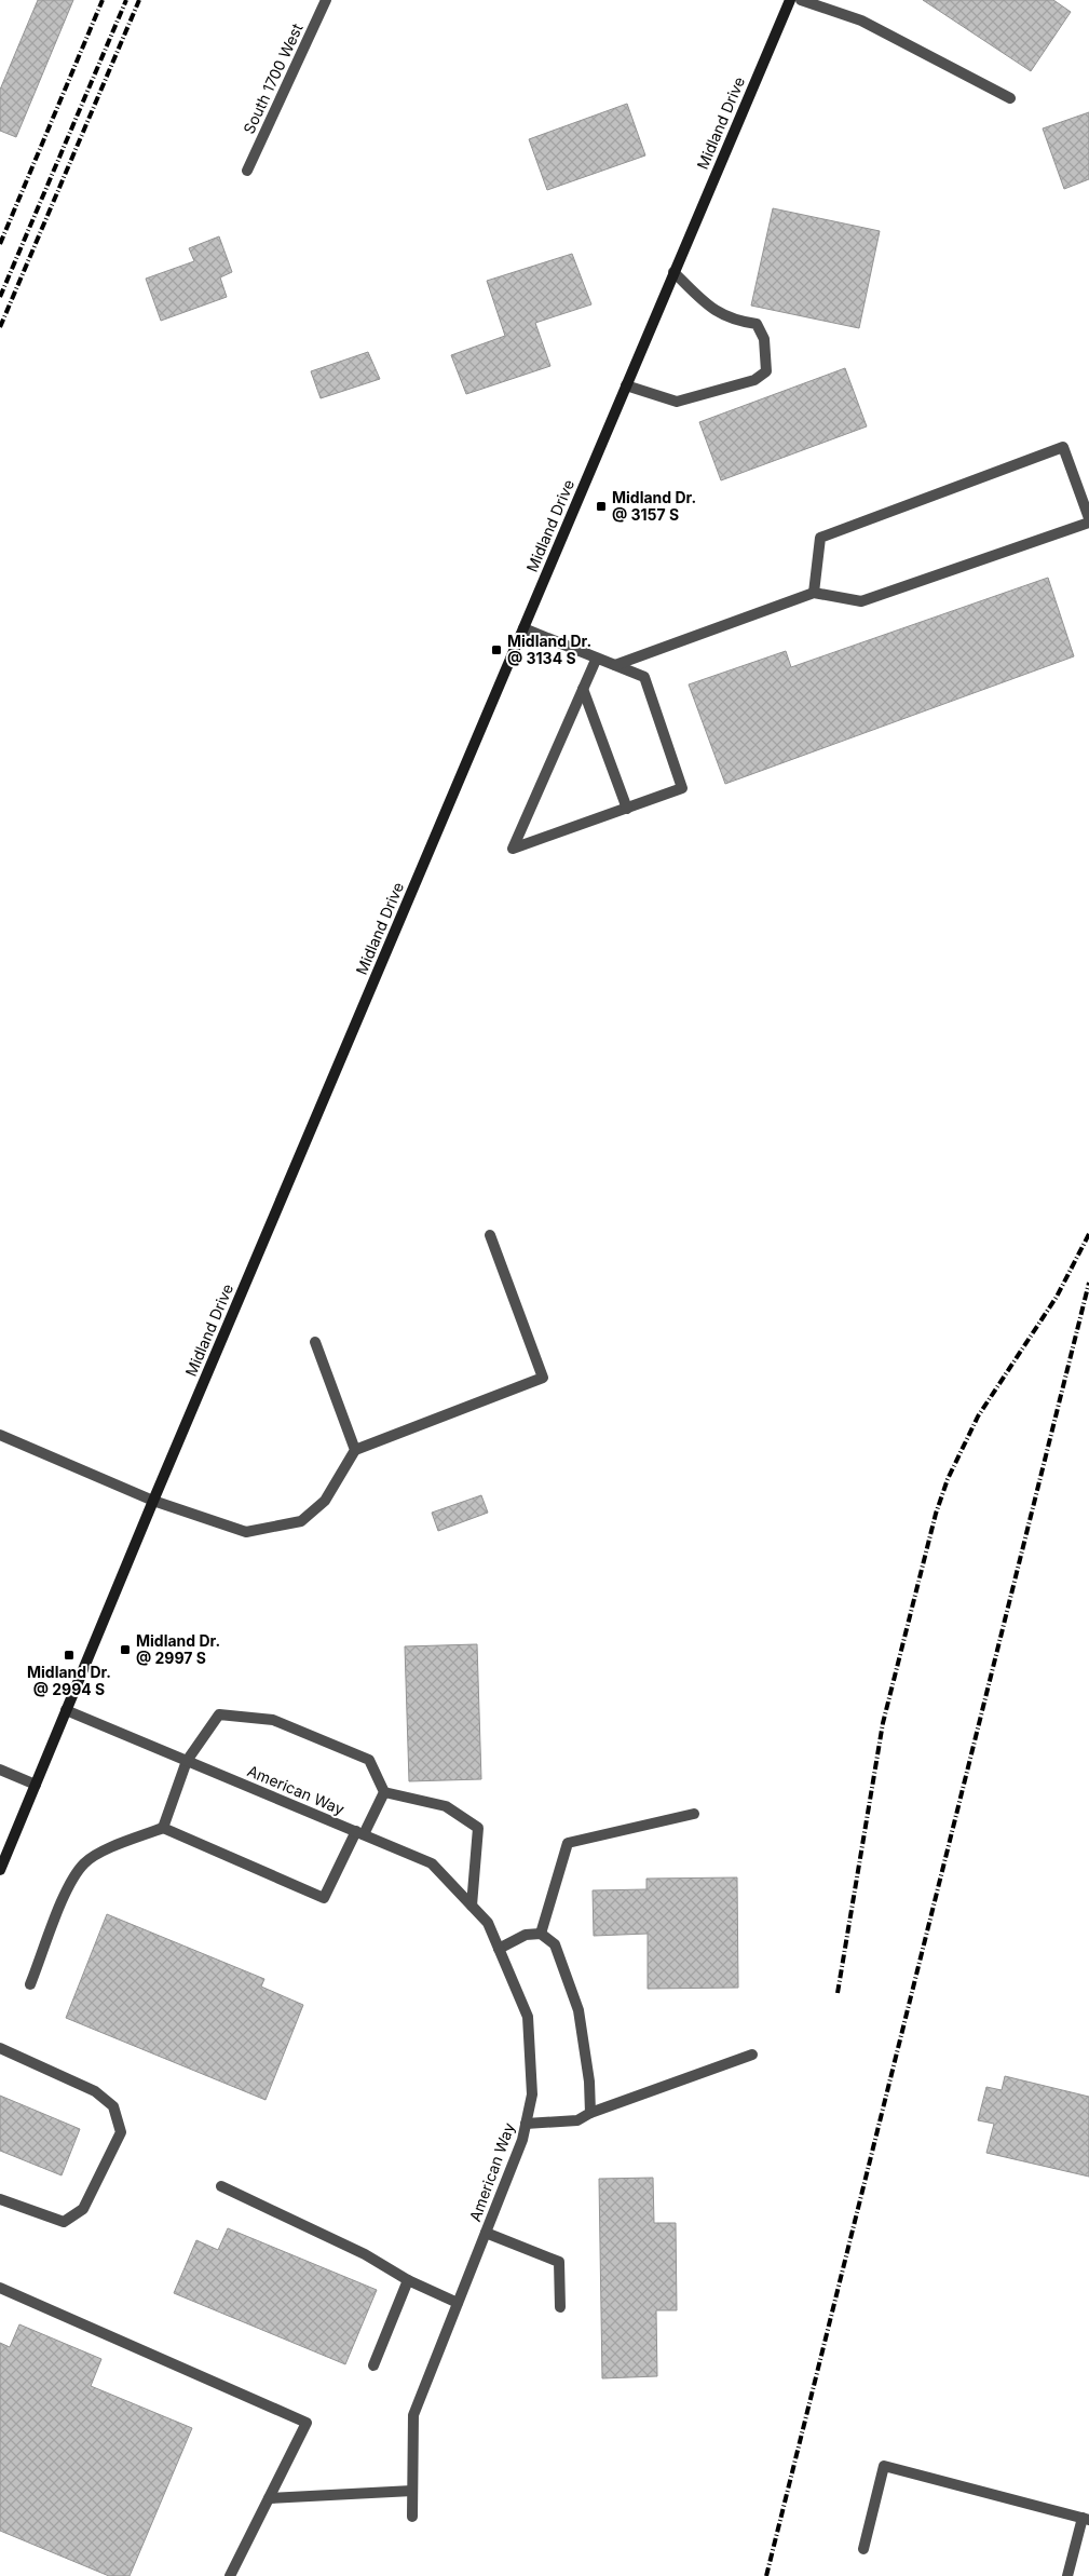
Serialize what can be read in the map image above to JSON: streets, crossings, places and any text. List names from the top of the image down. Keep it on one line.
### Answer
{"streets":{"street":["South 1700 West","Midland Drive","American Way"]},"crossings":[["Midland Drive","American Way"]],"places":{"transit":["Midland Dr. @ 3157 S","Midland Dr. @ 3134 S","Midland Dr. @ 2997 S","Midland Dr. @ 2994 S"]}}
